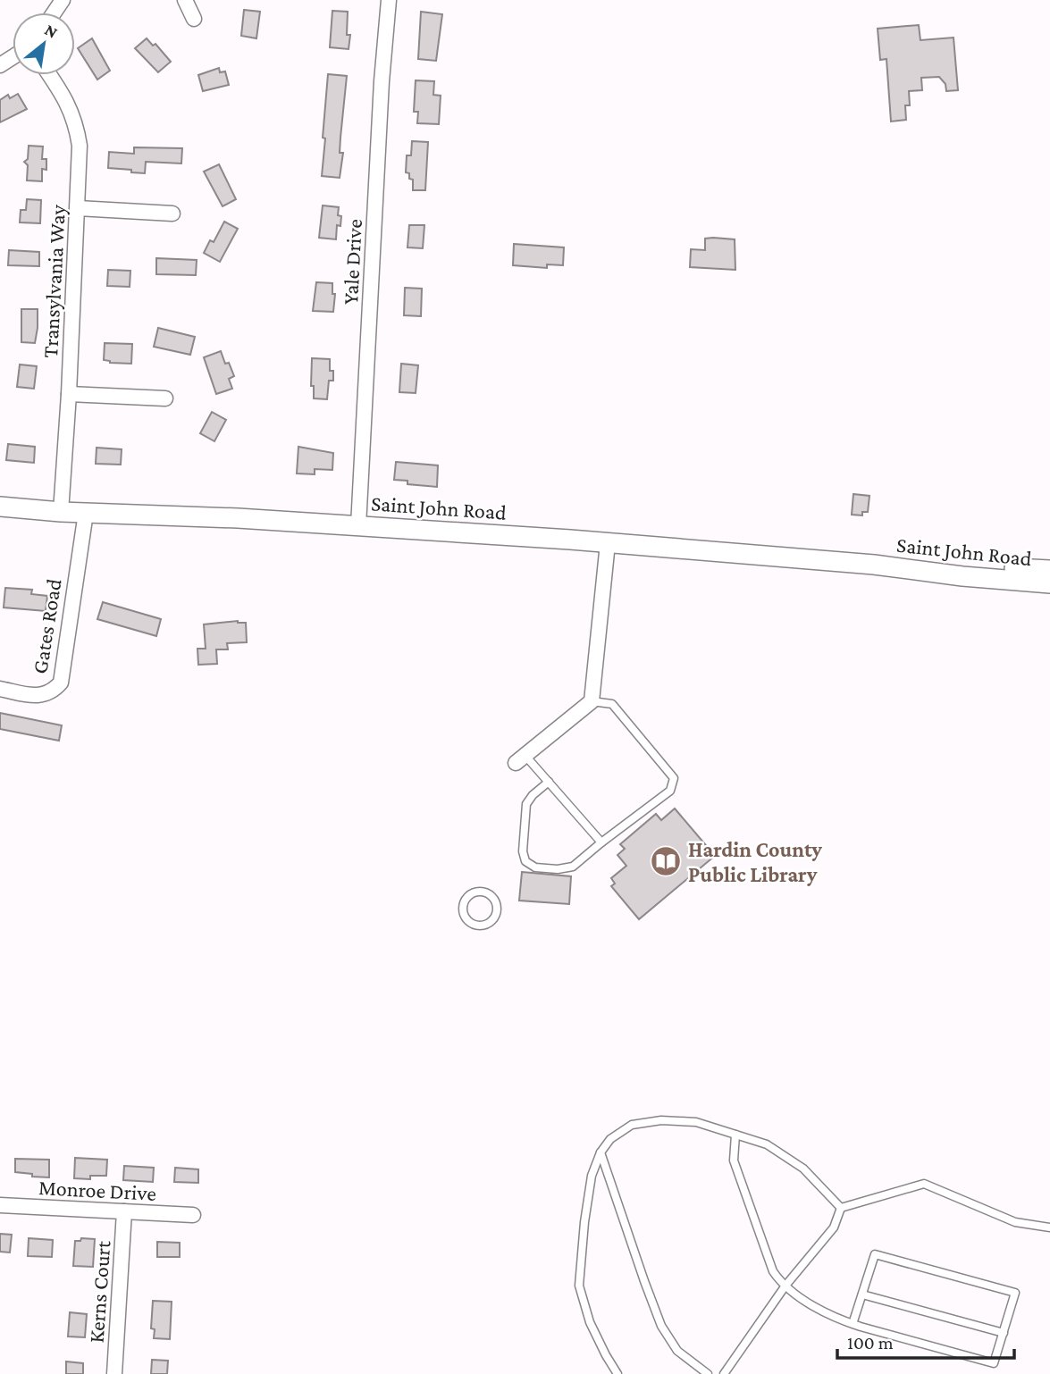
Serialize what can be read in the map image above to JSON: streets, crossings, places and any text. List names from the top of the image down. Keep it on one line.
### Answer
{"streets":{"street":["Yale Drive","Transylvania Way","Saint John Road","Gates Road","Monroe Drive","Kerns Court"]},"crossings":[["Yale Drive","Saint John Road"],["Transylvania Way","Saint John Road"],["Saint John Road","Gates Road"],["Monroe Drive","Kerns Court"]],"places":{"library":["Hardin County Public Library"]},"scale_bar":"100 m","north":"top right"}
